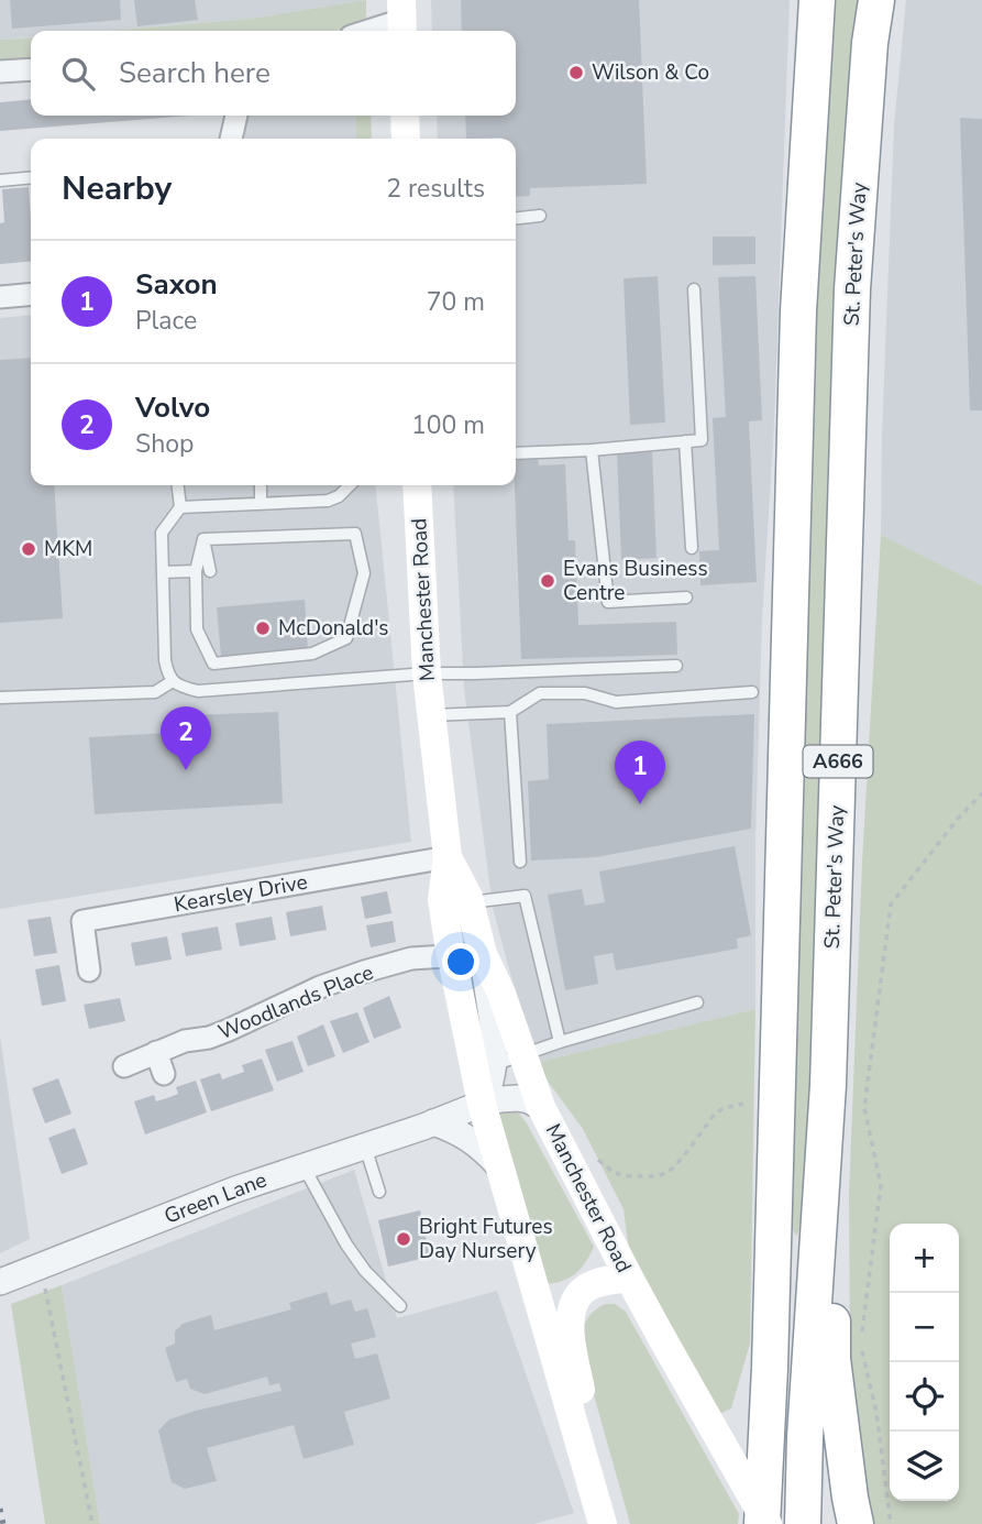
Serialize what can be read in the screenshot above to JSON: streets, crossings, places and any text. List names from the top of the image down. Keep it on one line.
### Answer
{"streets":{"highway":["St. Peter's Way","A666"],"main road":["Manchester Road"],"street":["Kearsley Drive","Woodlands Place","Green Lane"]},"crossings":[["Manchester Road","A666"],["Manchester Road","Kearsley Drive"],["Manchester Road","Woodlands Place"],["Manchester Road","Green Lane"]],"places":["Wilson & Co","MKM","Evans Business Centre","McDonald's","Bright Futures Day Nursery"],"page":{"search":"Search here","heading":["Nearby","2 results"],"list":[{"mark":"1","name":"Saxon","note":"Place","value":"70 m"},{"mark":"2","name":"Volvo","note":"Shop","value":"100 m"}],"pins":["2","1"],"map_buttons":["+","−"]}}
